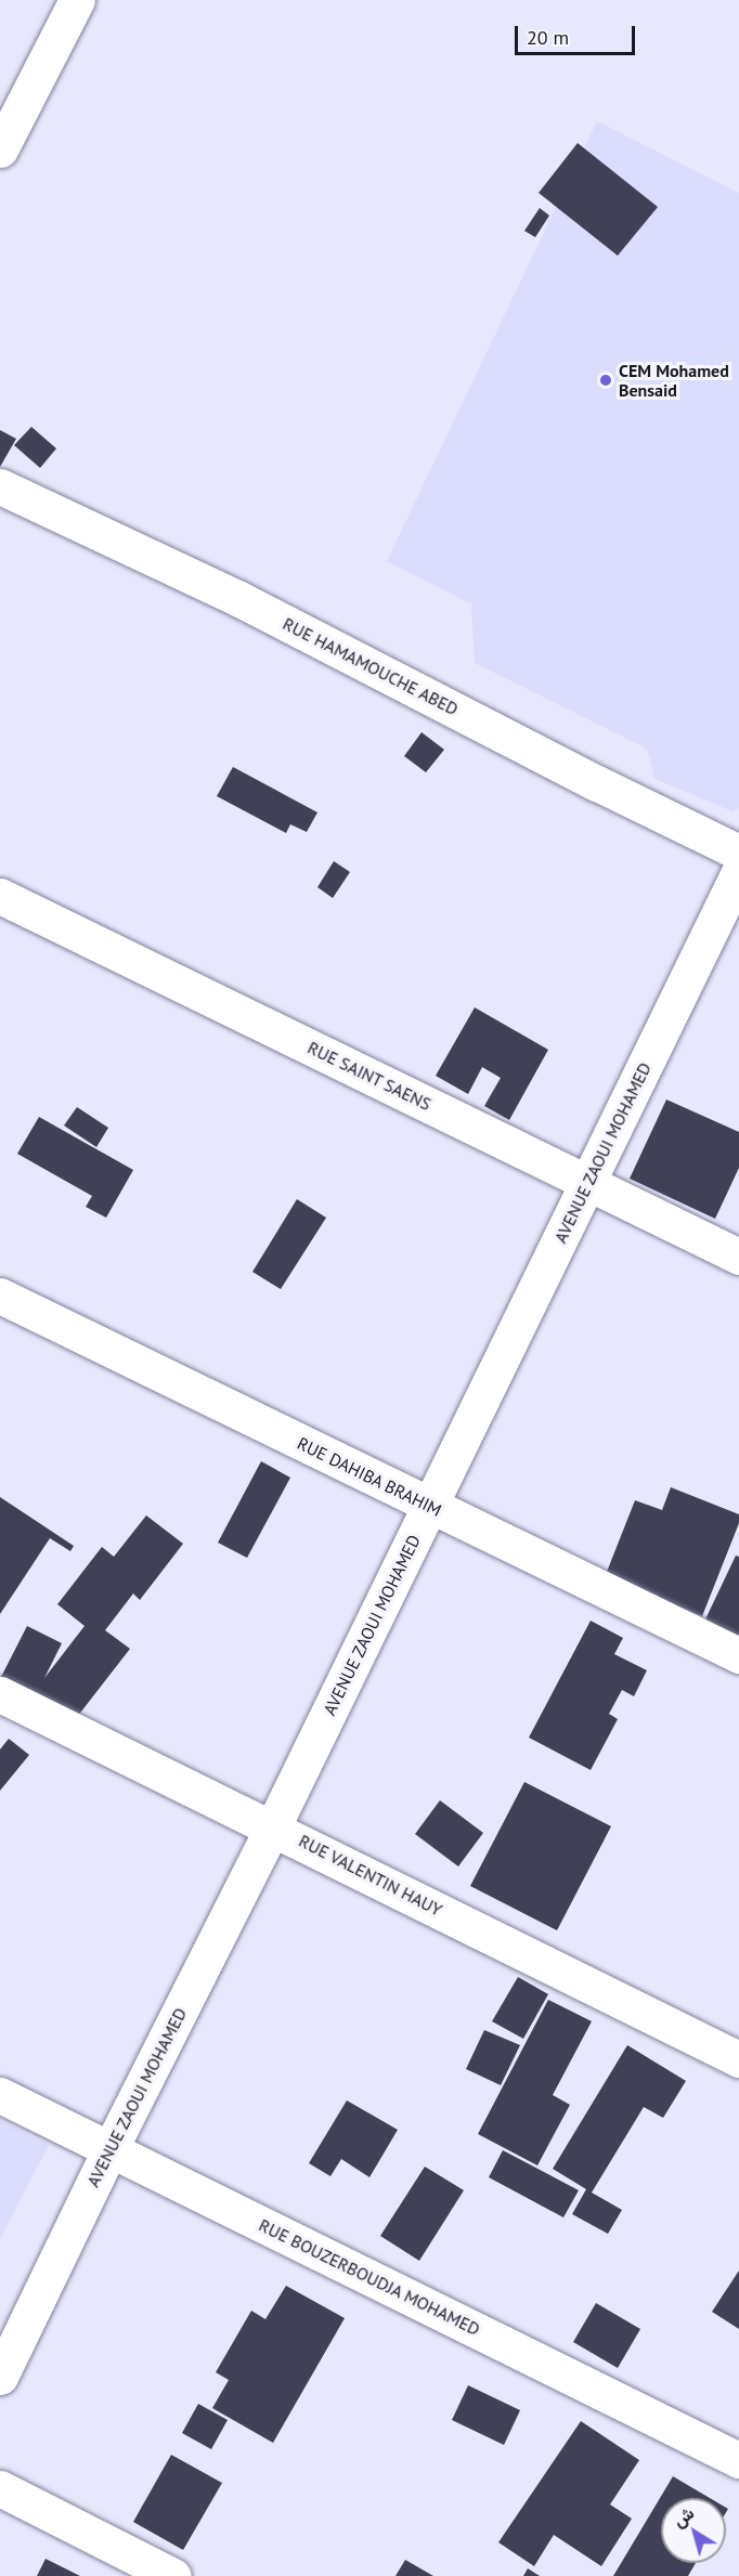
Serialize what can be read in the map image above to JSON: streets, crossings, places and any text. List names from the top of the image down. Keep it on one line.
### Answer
{"streets":{"street":["RUE HAMAMOUCHE ABED","RUE SAINT SAENS","AVENUE ZAOUI MOHAMED","RUE DAHIBA BRAHIM","RUE VALENTIN HAUY","RUE BOUZERBOUDJA MOHAMED"]},"crossings":[["RUE SAINT SAENS","AVENUE ZAOUI MOHAMED"],["AVENUE ZAOUI MOHAMED","RUE DAHIBA BRAHIM"],["AVENUE ZAOUI MOHAMED","RUE VALENTIN HAUY"],["AVENUE ZAOUI MOHAMED","RUE BOUZERBOUDJA MOHAMED"]],"places":["CEM Mohamed Bensaid"],"scale_bar":"20 m","north":"top left"}
